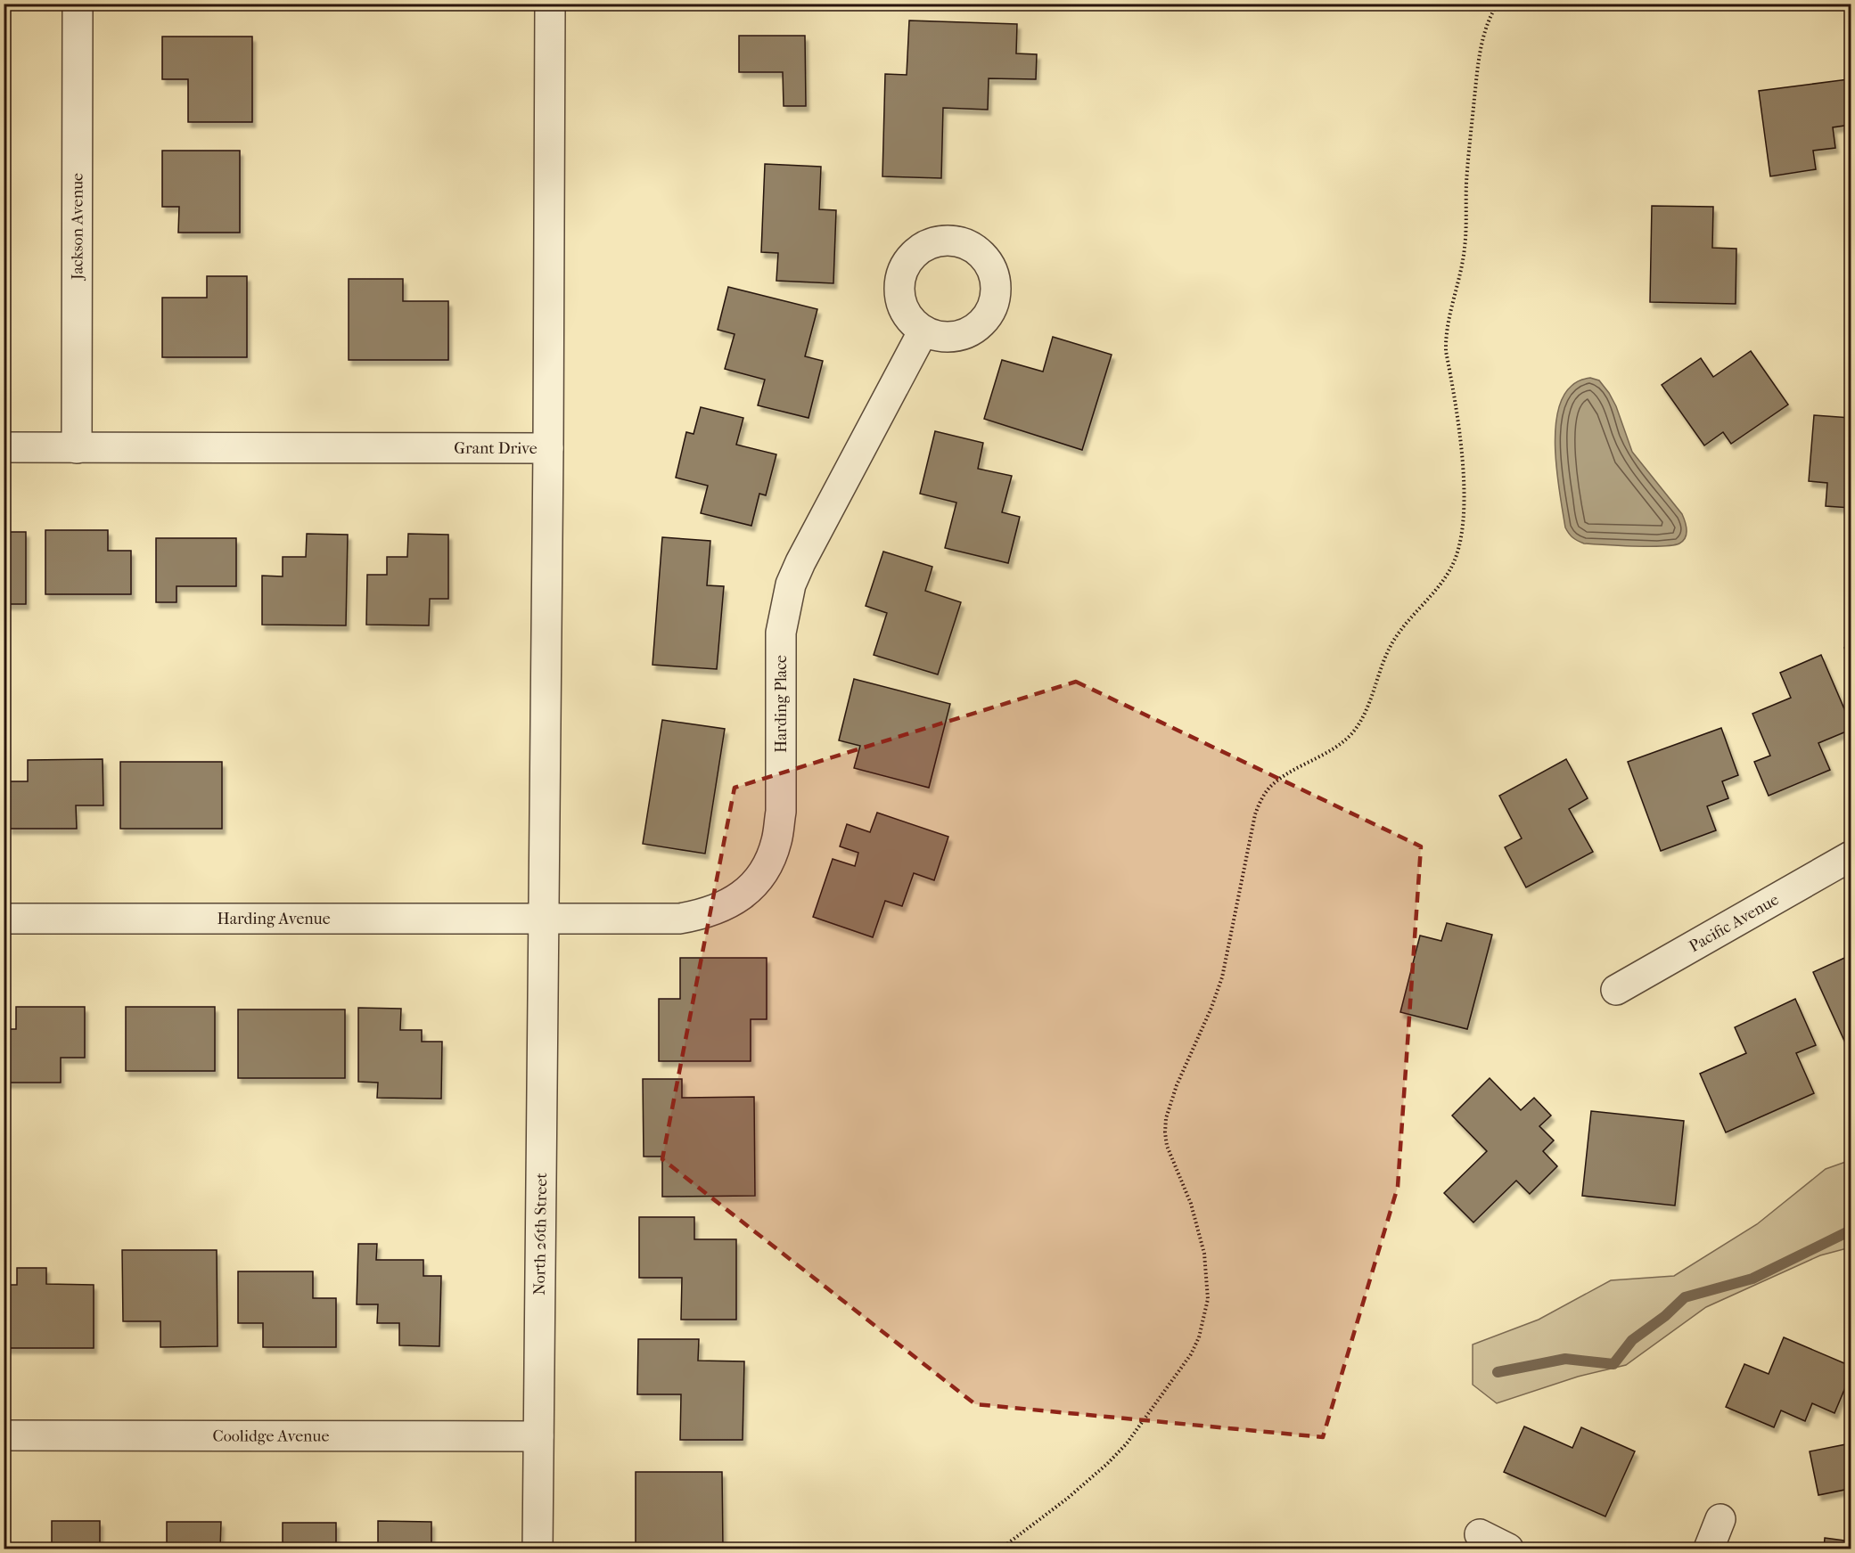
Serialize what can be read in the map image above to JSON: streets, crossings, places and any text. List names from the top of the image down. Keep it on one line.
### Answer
{"streets":{"street":["Jackson Avenue","Grant Drive","Harding Place","Harding Avenue","Pacific Avenue","North 26th Street","Coolidge Avenue"]},"crossings":[["Jackson Avenue","Grant Drive"],["Grant Drive","Harding Place"],["Grant Drive","Harding Avenue"],["Grant Drive","North 26th Street"],["Harding Place","Harding Avenue"],["Harding Place","North 26th Street"],["Harding Avenue","North 26th Street"],["North 26th Street","Coolidge Avenue"]]}
